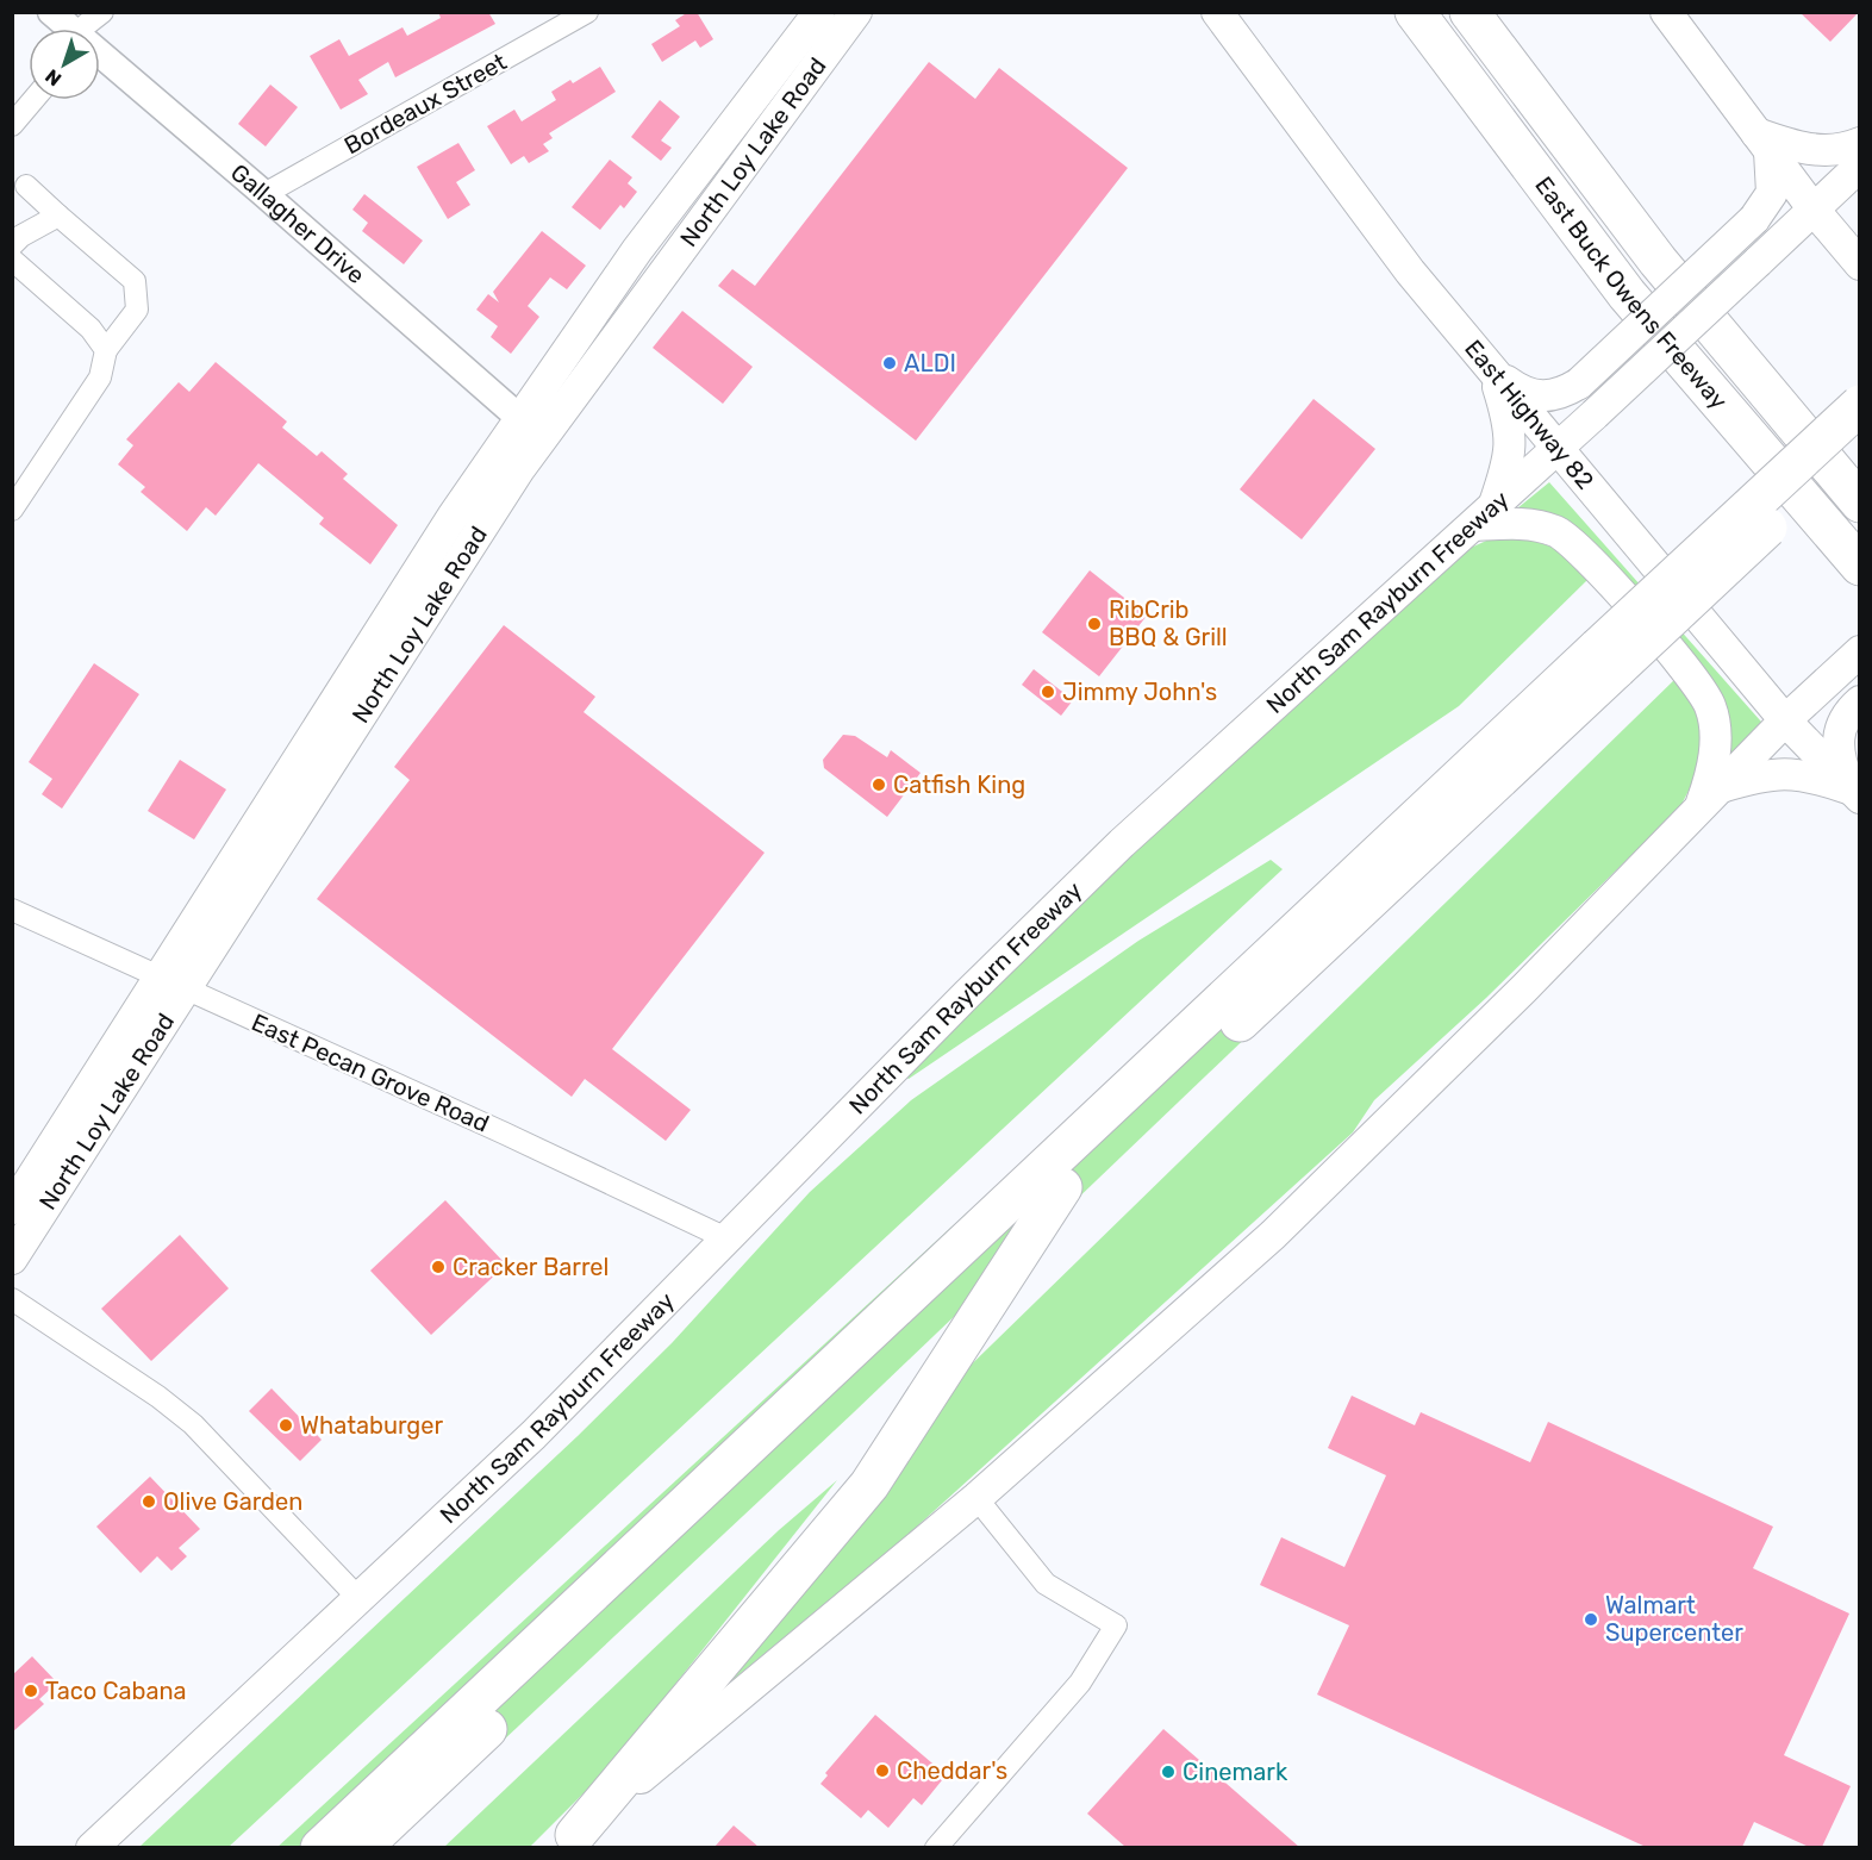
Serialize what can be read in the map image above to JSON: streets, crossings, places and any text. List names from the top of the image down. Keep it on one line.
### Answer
{"streets":{"highway":["East Buck Owens Freeway"],"main road":["North Loy Lake Road","East Highway 82","North Sam Rayburn Freeway"],"street":["Bordeaux Street","Gallagher Drive","East Pecan Grove Road"]},"crossings":[["Bordeaux Street","Gallagher Drive"],["North Loy Lake Road","Gallagher Drive"],["North Loy Lake Road","East Pecan Grove Road"],["East Highway 82","North Sam Rayburn Freeway"],["North Sam Rayburn Freeway","East Pecan Grove Road"]],"places":["ALDI","RibCrib BBQ & Grill","Jimmy John's","Catfish King","Cracker Barrel","Whataburger","Olive Garden","Walmart Supercenter","Taco Cabana","Cheddar's","Cinemark"],"north":"bottom left"}
